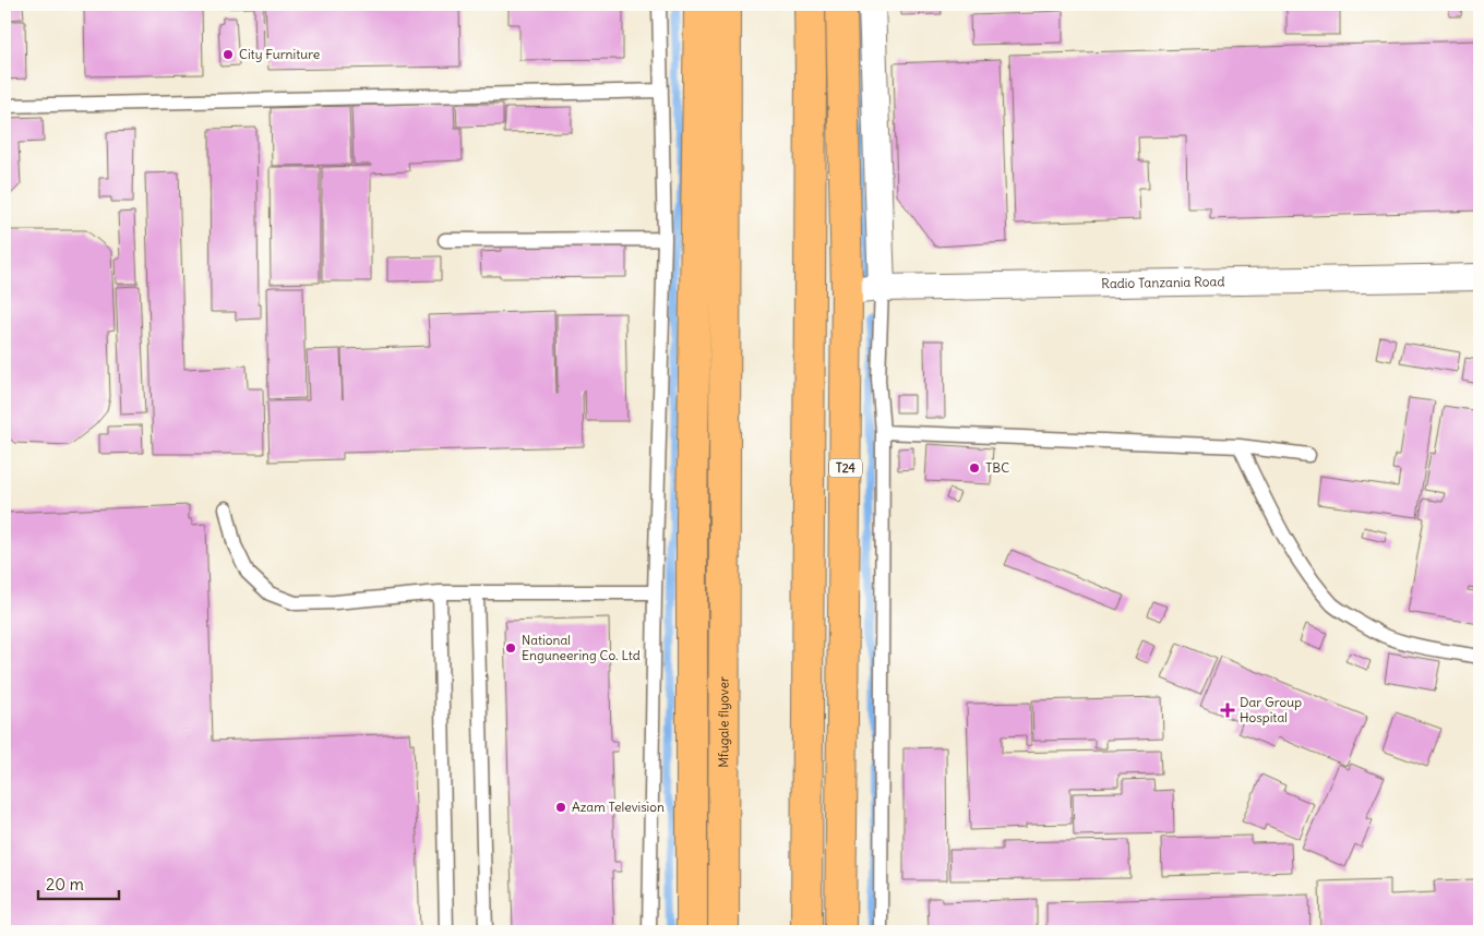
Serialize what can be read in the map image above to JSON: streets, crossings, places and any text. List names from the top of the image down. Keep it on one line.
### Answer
{"streets":{"highway":["T24","Mfugale flyover"],"street":["Radio Tanzania Road"]},"crossings":[["Radio Tanzania Road","T24"]],"places":{"other":["City Furniture","TBC","National Enguneering Co. Ltd","Azam Television"],"health":["Dar Group Hospital"]},"scale_bar":"20 m"}
